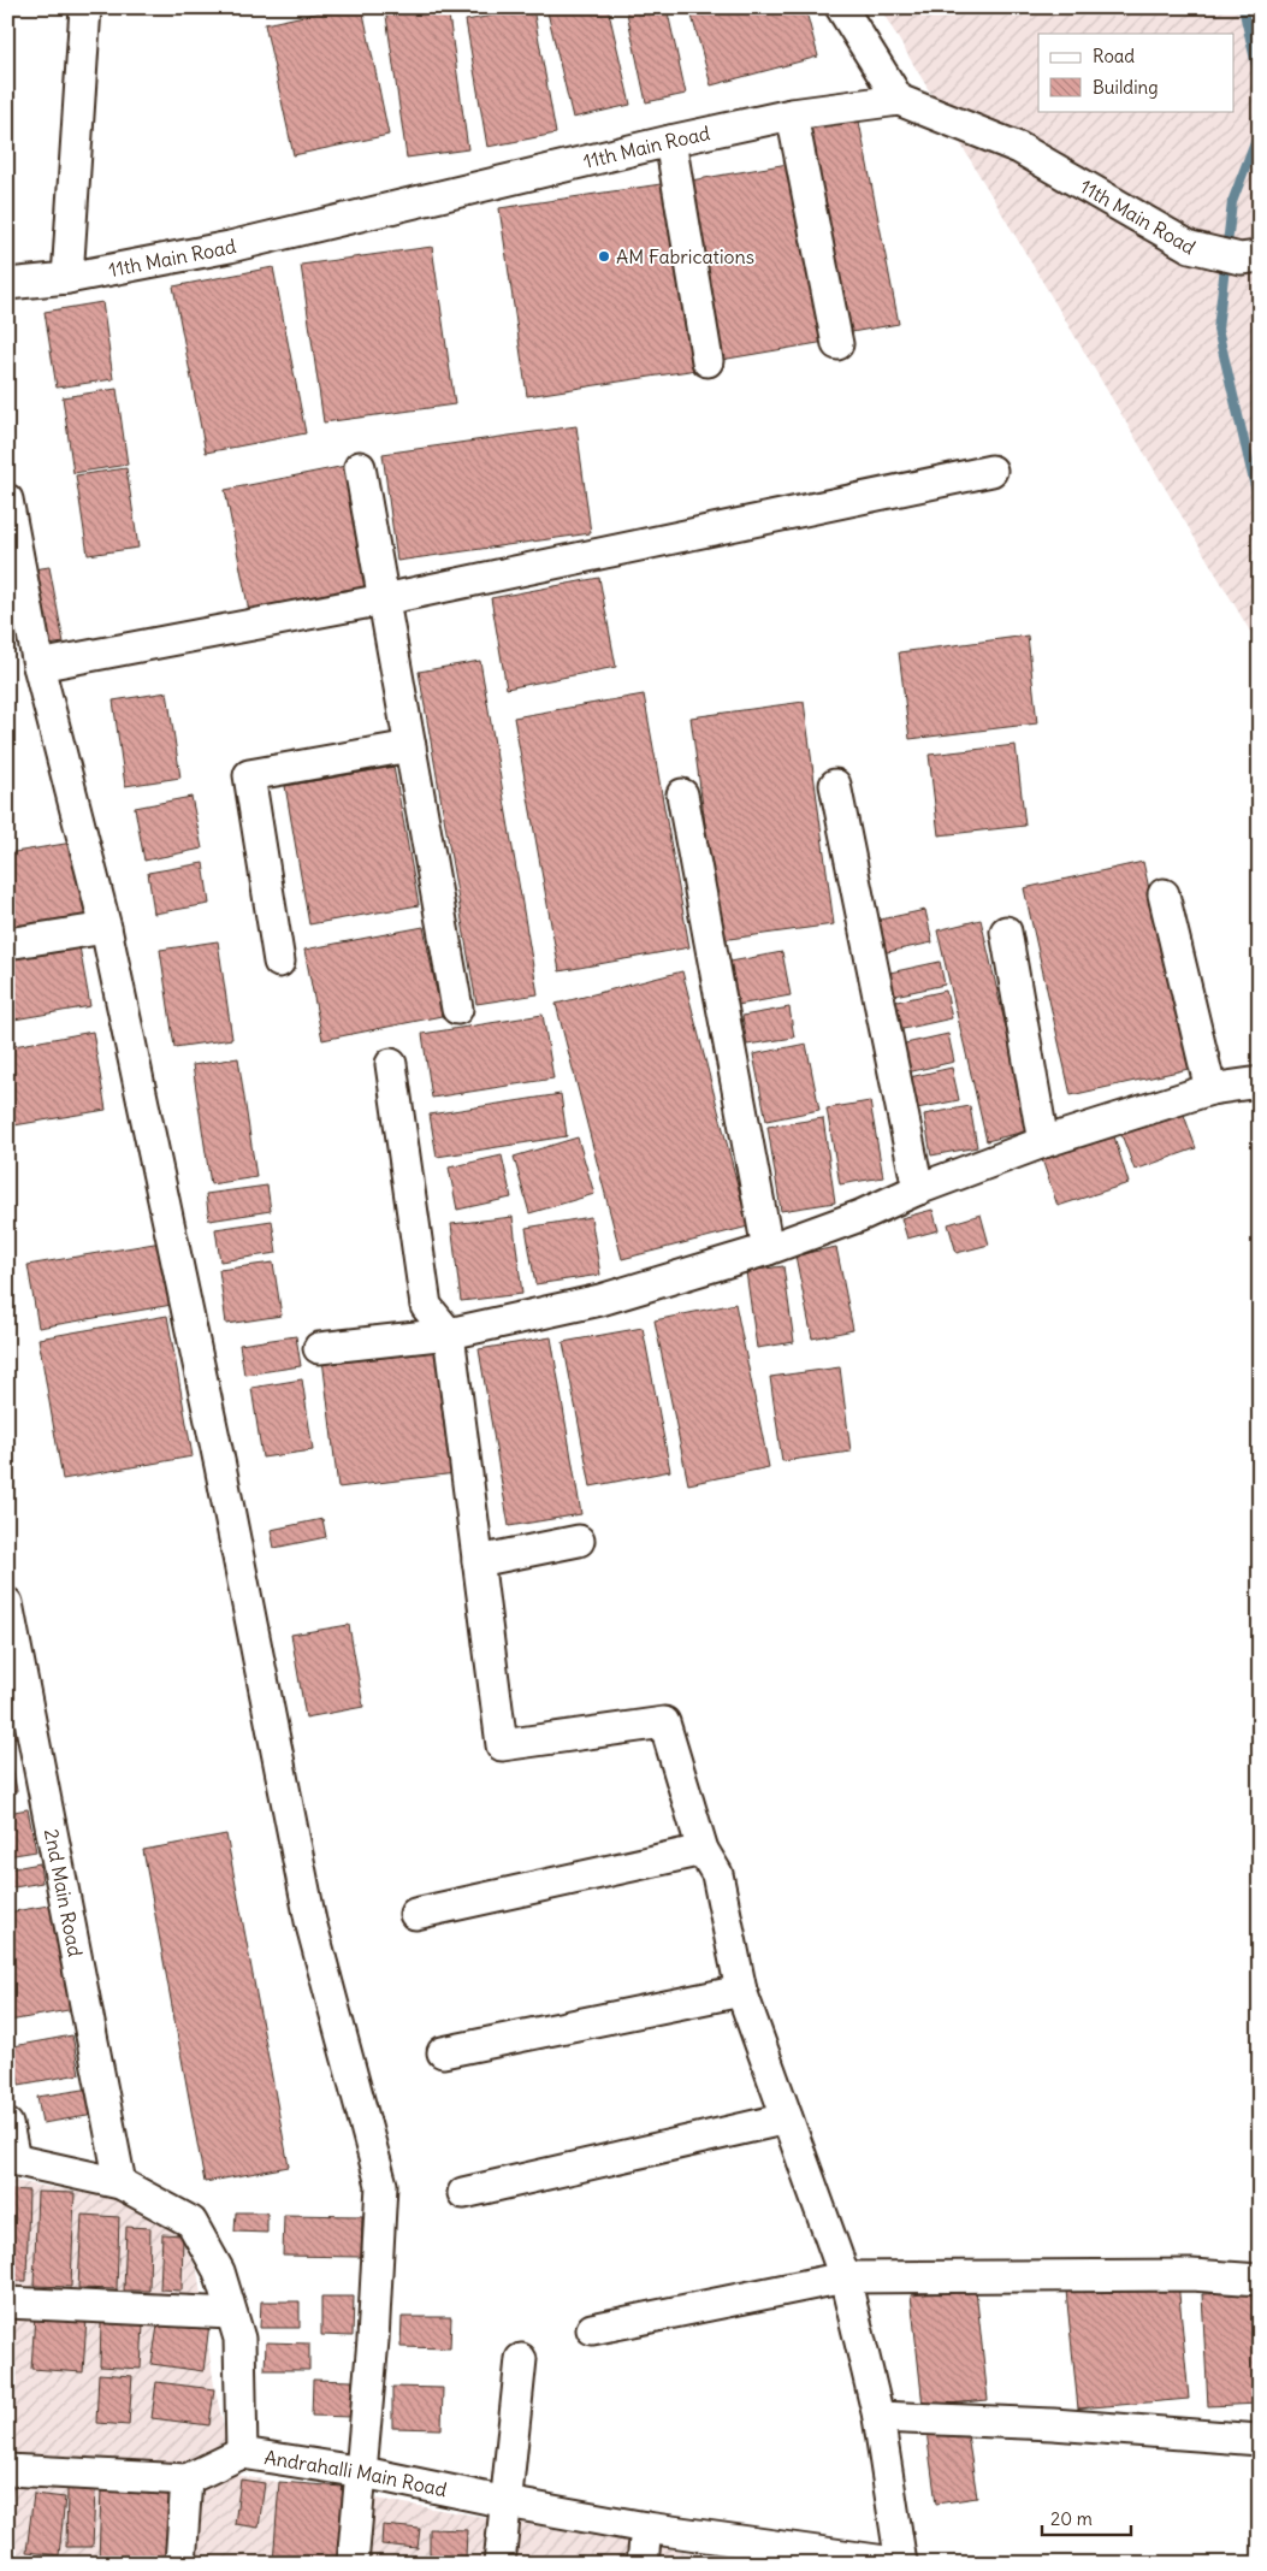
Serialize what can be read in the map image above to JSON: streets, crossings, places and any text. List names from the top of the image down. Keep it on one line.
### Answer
{"streets":{"street":["11th Main Road","2nd Main Road","Andrahalli Main Road"]},"crossings":[["2nd Main Road","Andrahalli Main Road"]],"places":["AM Fabrications"],"legend":["Road","Building"],"scale_bar":"20 m"}
